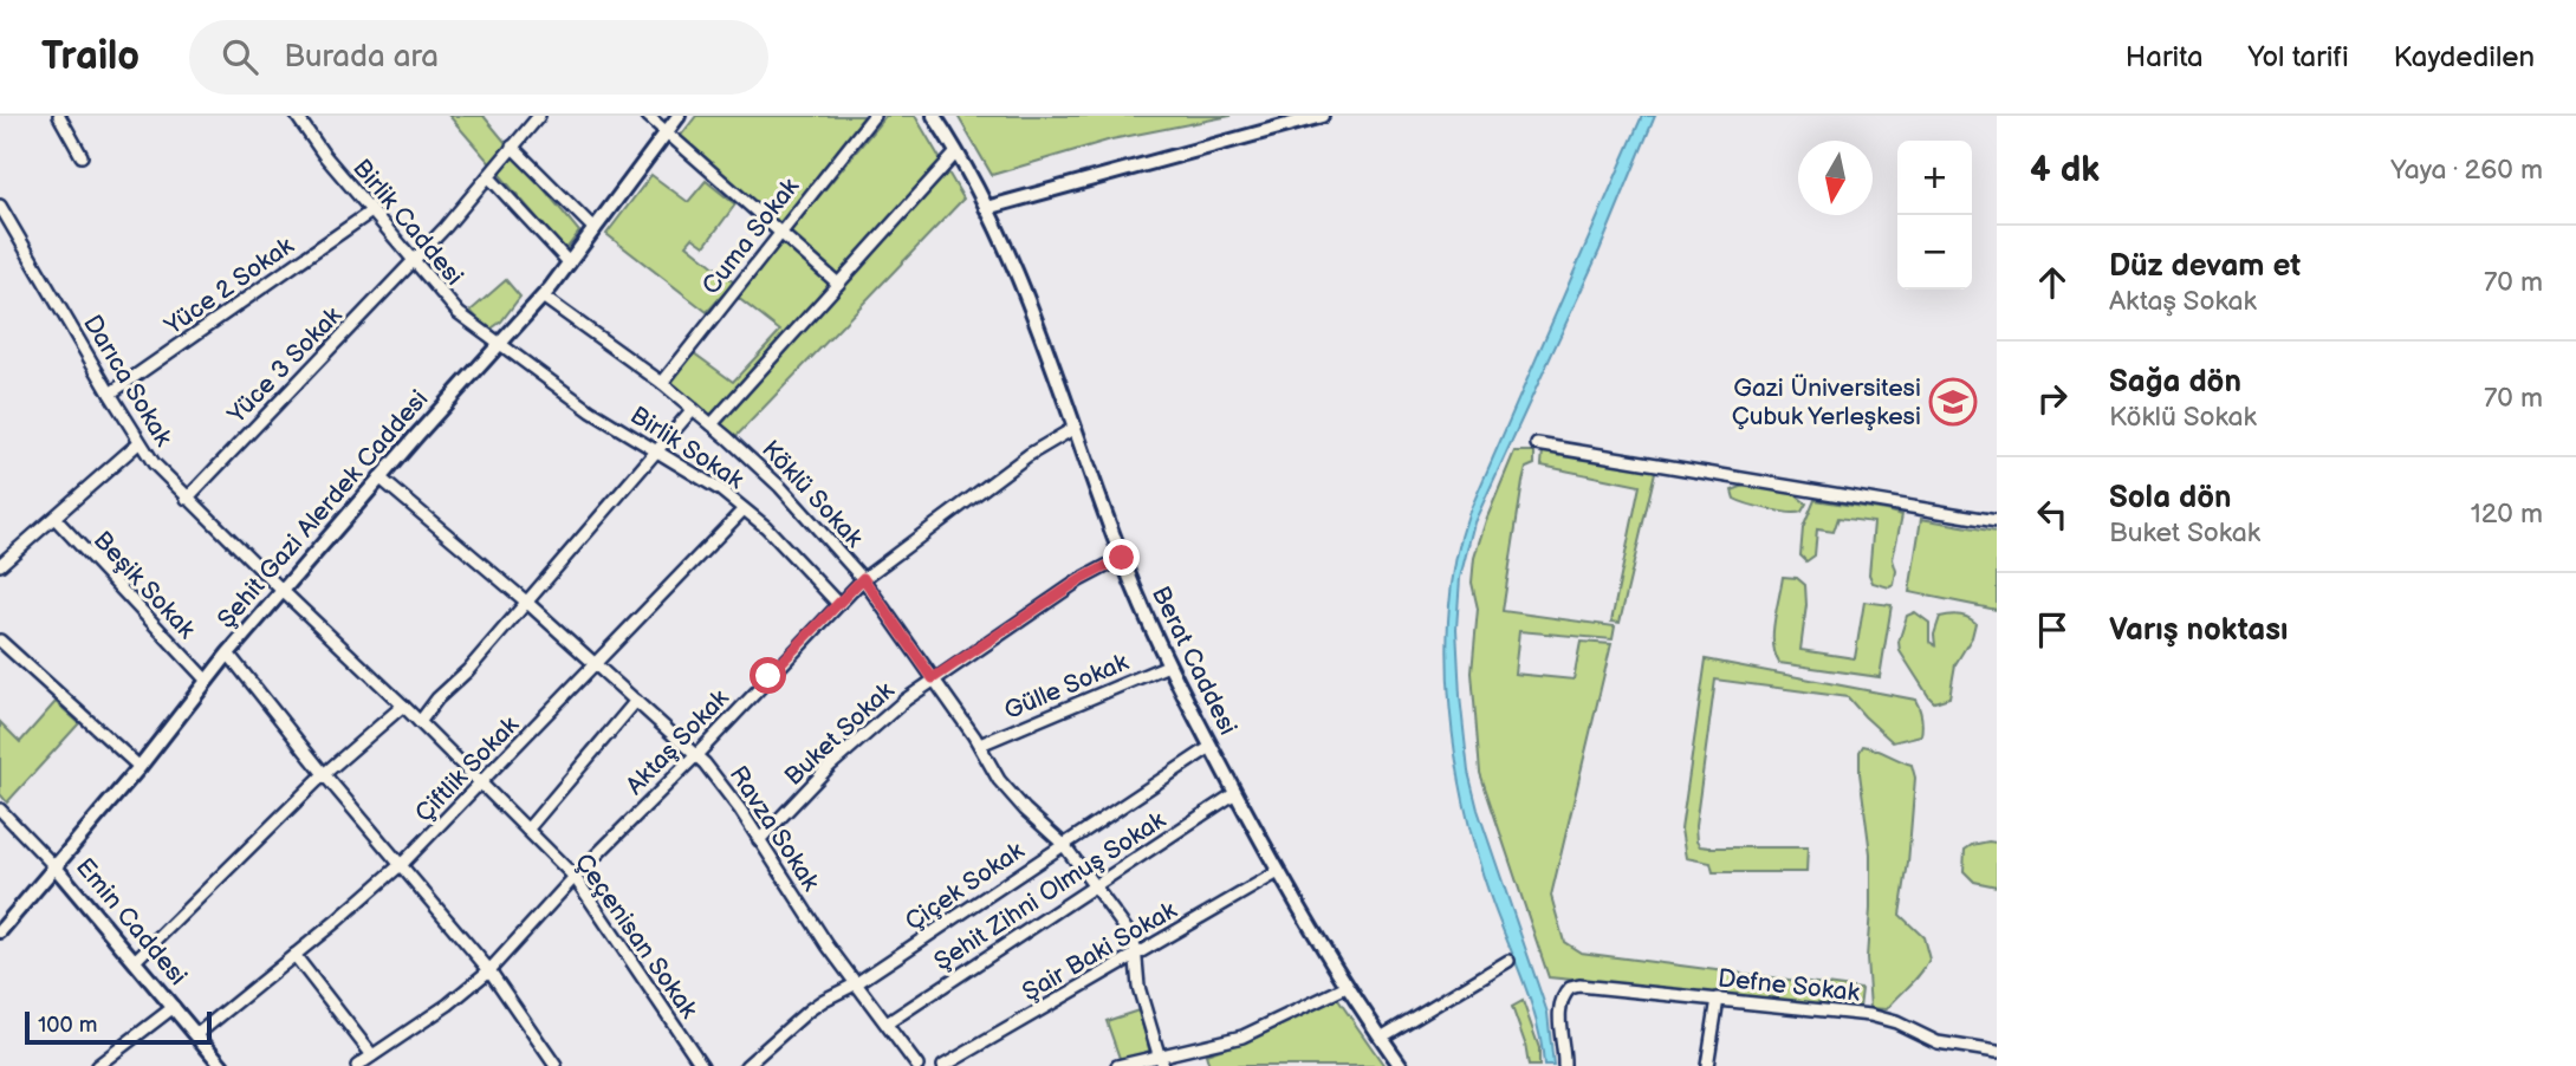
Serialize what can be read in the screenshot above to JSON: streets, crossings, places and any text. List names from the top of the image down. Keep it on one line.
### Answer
{"streets":{"street":["Birlik Caddesi","Cuma Sokak","Yüce 2 Sokak","Yüce 3 Sokak","Darıca Sokak","Birlik Sokak","Köklü Sokak","Şehit Gazi Alerdek Caddesi","Beşik Sokak","Berat Caddesi","Gülle Sokak","Buket Sokak","Aktaş Sokak","Çiftlik Sokak","Ravza Sokak","Çiçek Sokak","Şehit Zihni Olmuş Sokak","Emin Caddesi","Çeçenisan Sokak","Şair Baki Sokak","Defne Sokak"]},"crossings":[["Birlik Caddesi","Yüce 2 Sokak"],["Birlik Caddesi","Yüce 3 Sokak"],["Birlik Caddesi","Birlik Sokak"],["Birlik Caddesi","Şehit Gazi Alerdek Caddesi"],["Cuma Sokak","Köklü Sokak"],["Yüce 2 Sokak","Darıca Sokak"],["Yüce 3 Sokak","Darıca Sokak"],["Darıca Sokak","Şehit Gazi Alerdek Caddesi"],["Darıca Sokak","Çeçenisan Sokak"],["Birlik Sokak","Şehit Gazi Alerdek Caddesi"],["Birlik Sokak","Aktaş Sokak"],["Birlik Sokak","Çiftlik Sokak"],["Köklü Sokak","Şehit Gazi Alerdek Caddesi"],["Köklü Sokak","Gülle Sokak"],["Köklü Sokak","Buket Sokak"],["Köklü Sokak","Aktaş Sokak"],["Köklü Sokak","Çiçek Sokak"],["Köklü Sokak","Şehit Zihni Olmuş Sokak"],["Köklü Sokak","Şair Baki Sokak"],["Şehit Gazi Alerdek Caddesi","Beşik Sokak"],["Şehit Gazi Alerdek Caddesi","Ravza Sokak"],["Şehit Gazi Alerdek Caddesi","Emin Caddesi"],["Şehit Gazi Alerdek Caddesi","Çeçenisan Sokak"],["Berat Caddesi","Gülle Sokak"],["Berat Caddesi","Buket Sokak"],["Berat Caddesi","Aktaş Sokak"],["Berat Caddesi","Çiçek Sokak"],["Berat Caddesi","Şehit Zihni Olmuş Sokak"],["Berat Caddesi","Şair Baki Sokak"],["Buket Sokak","Ravza Sokak"],["Aktaş Sokak","Ravza Sokak"],["Aktaş Sokak","Çeçenisan Sokak"],["Çiftlik Sokak","Ravza Sokak"],["Çiftlik Sokak","Emin Caddesi"],["Çiftlik Sokak","Çeçenisan Sokak"],["Ravza Sokak","Çiçek Sokak"],["Ravza Sokak","Şehit Zihni Olmuş Sokak"]],"places":{"school or university":["Gazi Üniversitesi Çubuk Yerleşkesi"]},"scale_bar":"100 m","north":"bottom","page":{"header":"Trailo","search":"Burada ara","nav":["Harita","Yol tarifi","Kaydedilen"],"heading":["4 dk","Yaya · 260 m"],"map_buttons":["+","−"],"list":[["Düz devam et","Aktaş Sokak","70 m"],["Sağa dön","Köklü Sokak","70 m"],["Sola dön","Buket Sokak","120 m"],"Varış noktası"],"scale":"100 m"}}
